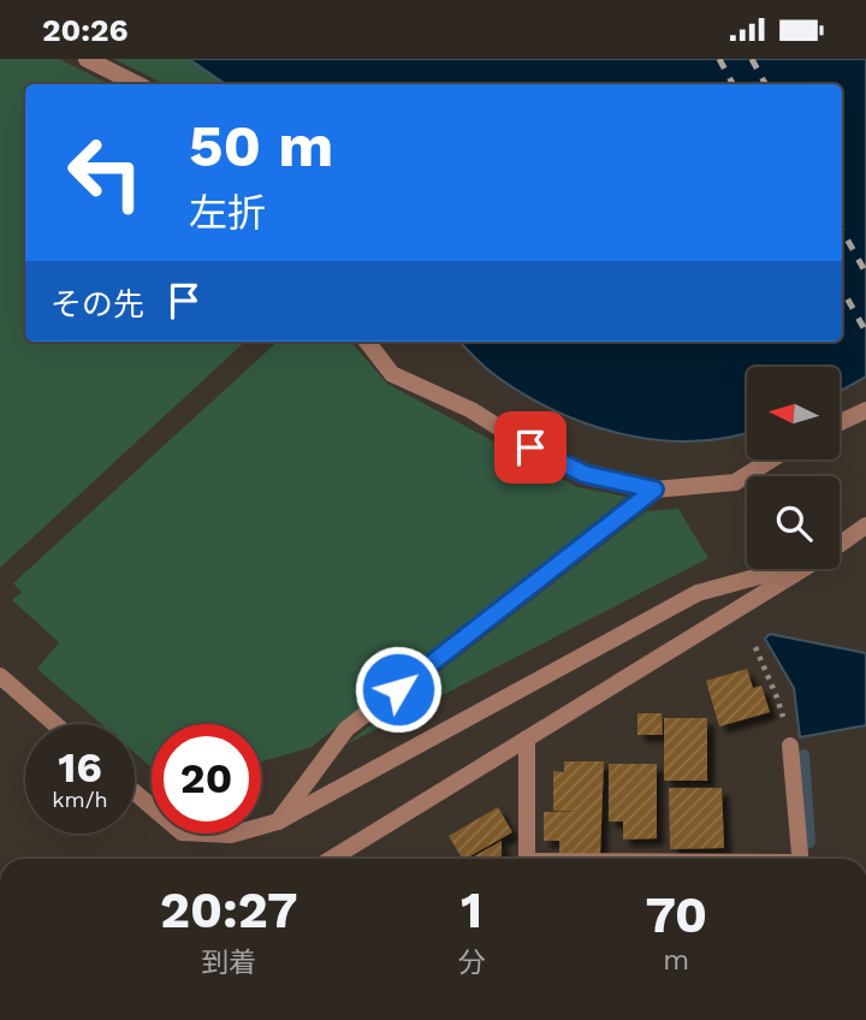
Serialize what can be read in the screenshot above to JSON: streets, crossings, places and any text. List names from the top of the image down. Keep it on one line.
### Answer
{"north":"left","page":{"status":"20:26","turn":["50 m","左折"],"then":"その先","speed":"16 km/h","limit":"20","eta":["20:27","到着","1","分","70","m"]}}
